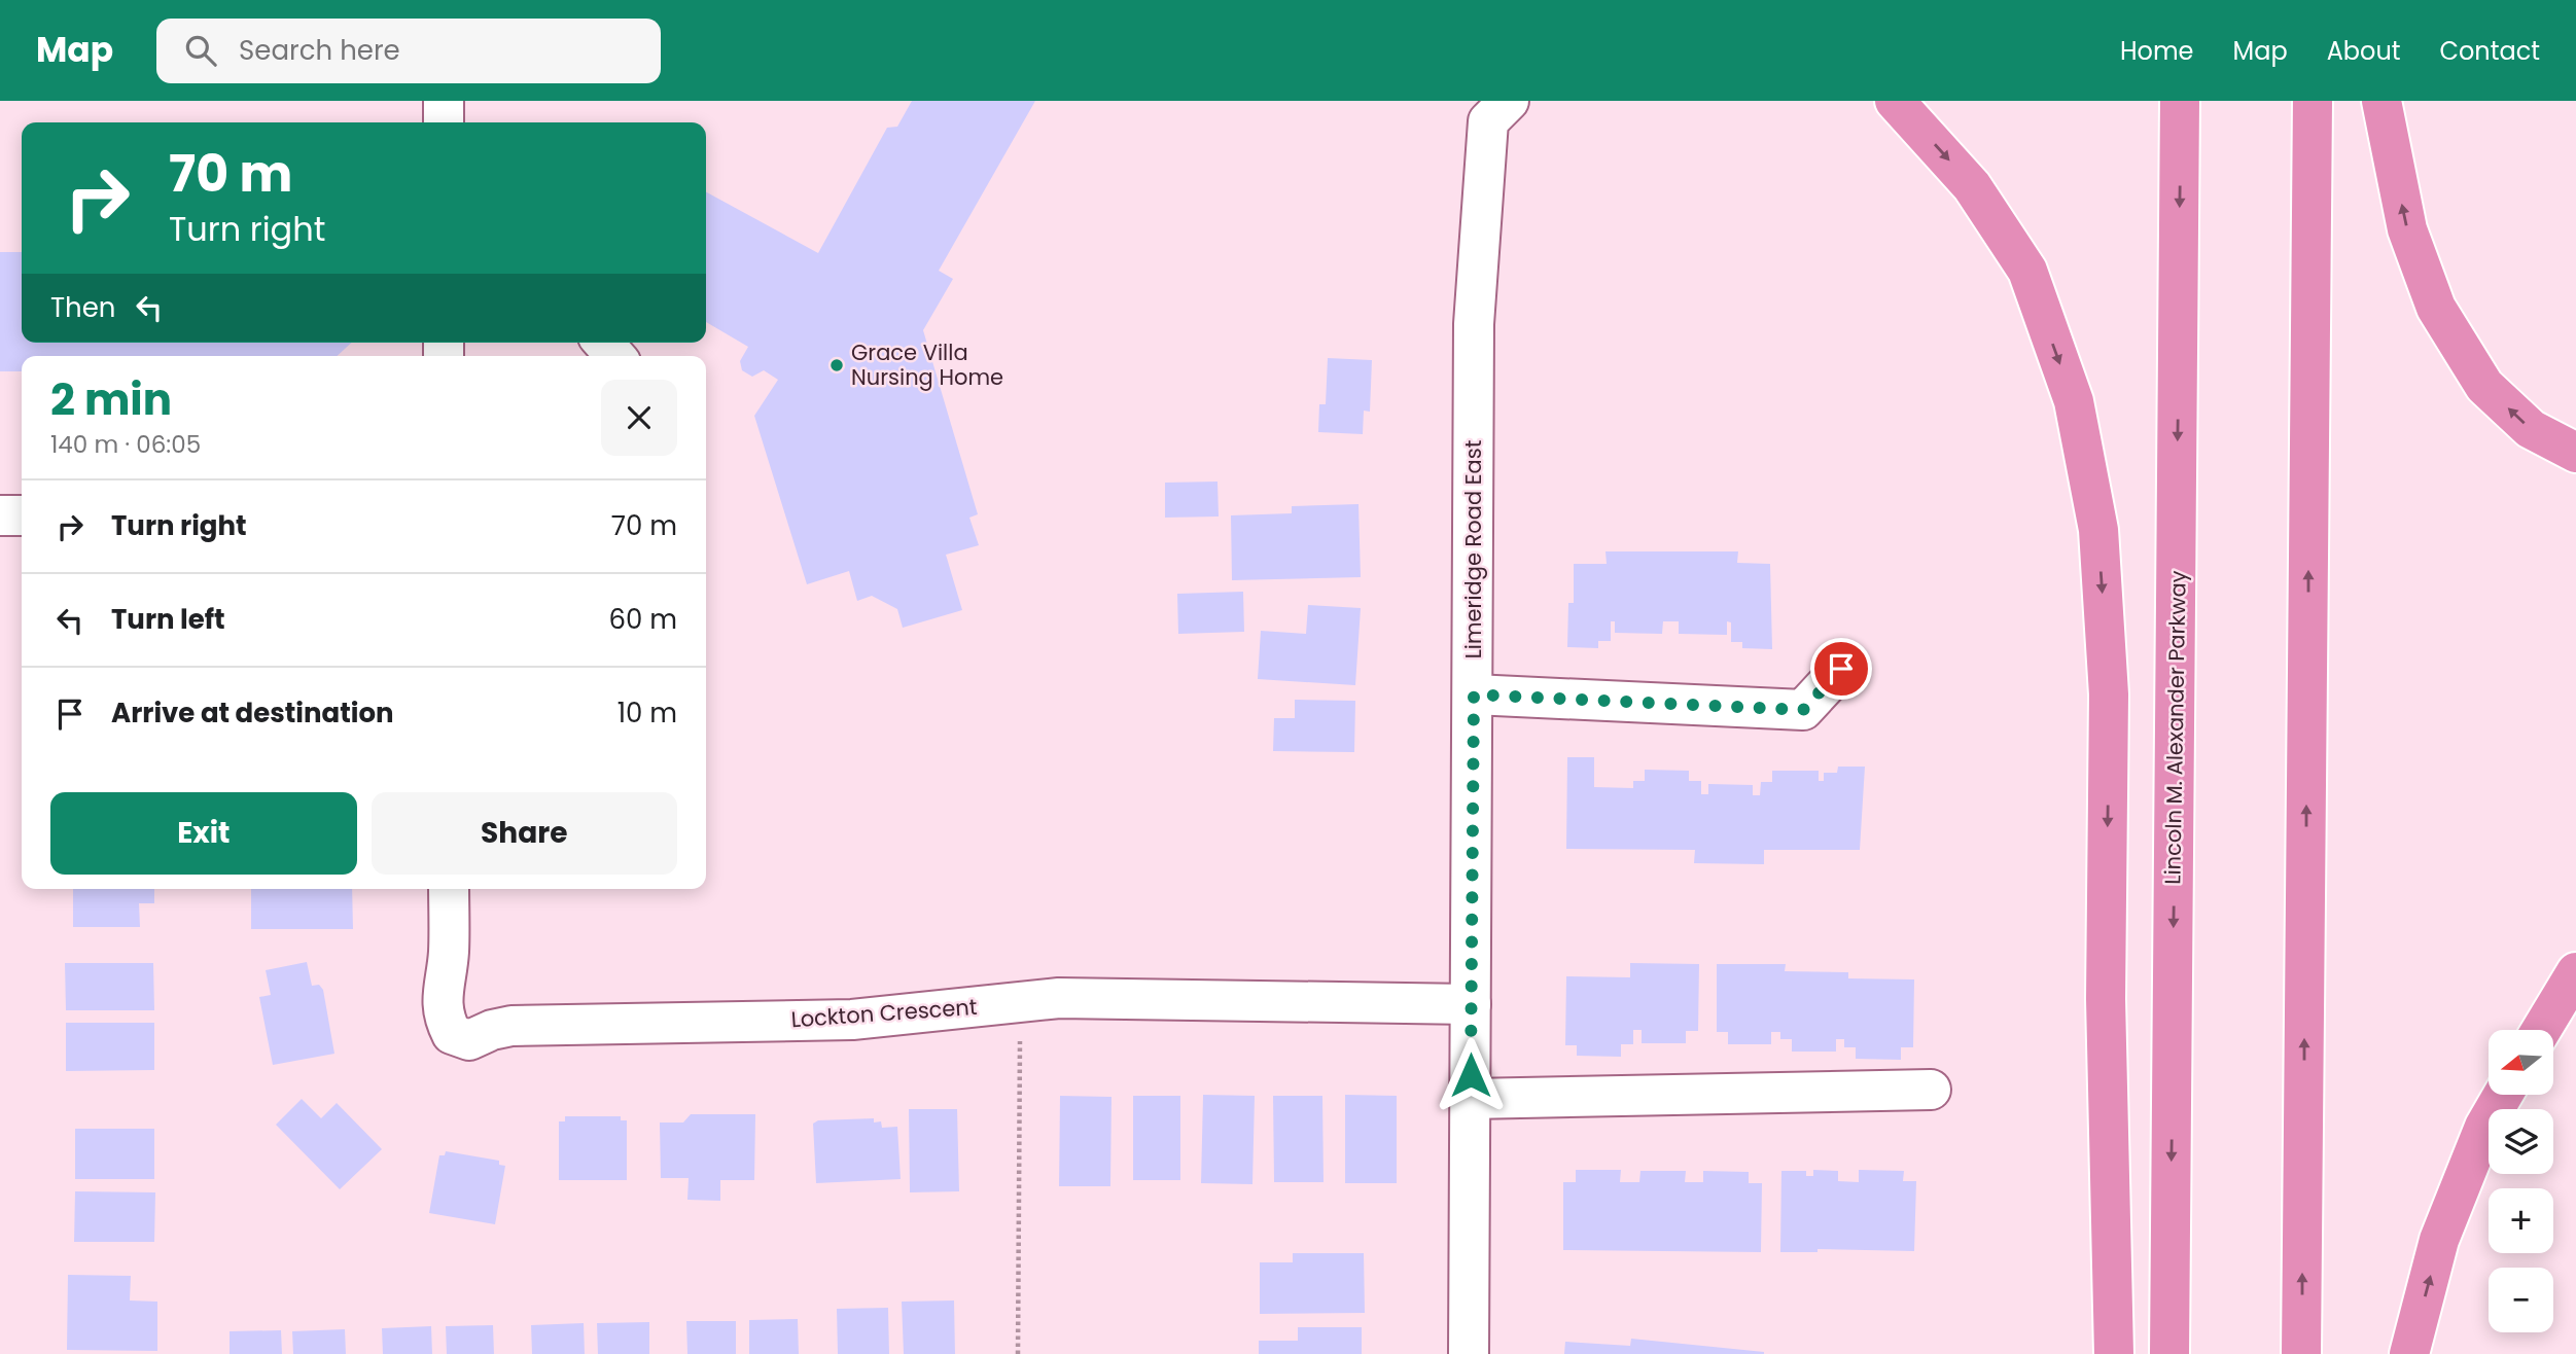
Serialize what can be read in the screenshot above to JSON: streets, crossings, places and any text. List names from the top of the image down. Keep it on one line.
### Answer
{"streets":{"highway":["Lincoln M. Alexander Parkway"],"street":["Limeridge Road East","Lockton Crescent"]},"crossings":[["Limeridge Road East","Lockton Crescent"]],"places":["Grace Villa Nursing Home"],"north":"left","page":{"header":"Map","search":"Search here","nav":["Home","Map","About","Contact"],"turn":["70 m","Turn right"],"then":"Then","heading":["2 min","140 m · 06:05"],"list":[{"name":"Turn right","value":"70 m"},{"name":"Turn left","value":"60 m"},{"name":"Arrive at destination","value":"10 m"}],"buttons":["Exit","Share"],"map_buttons":["+","−"]}}
